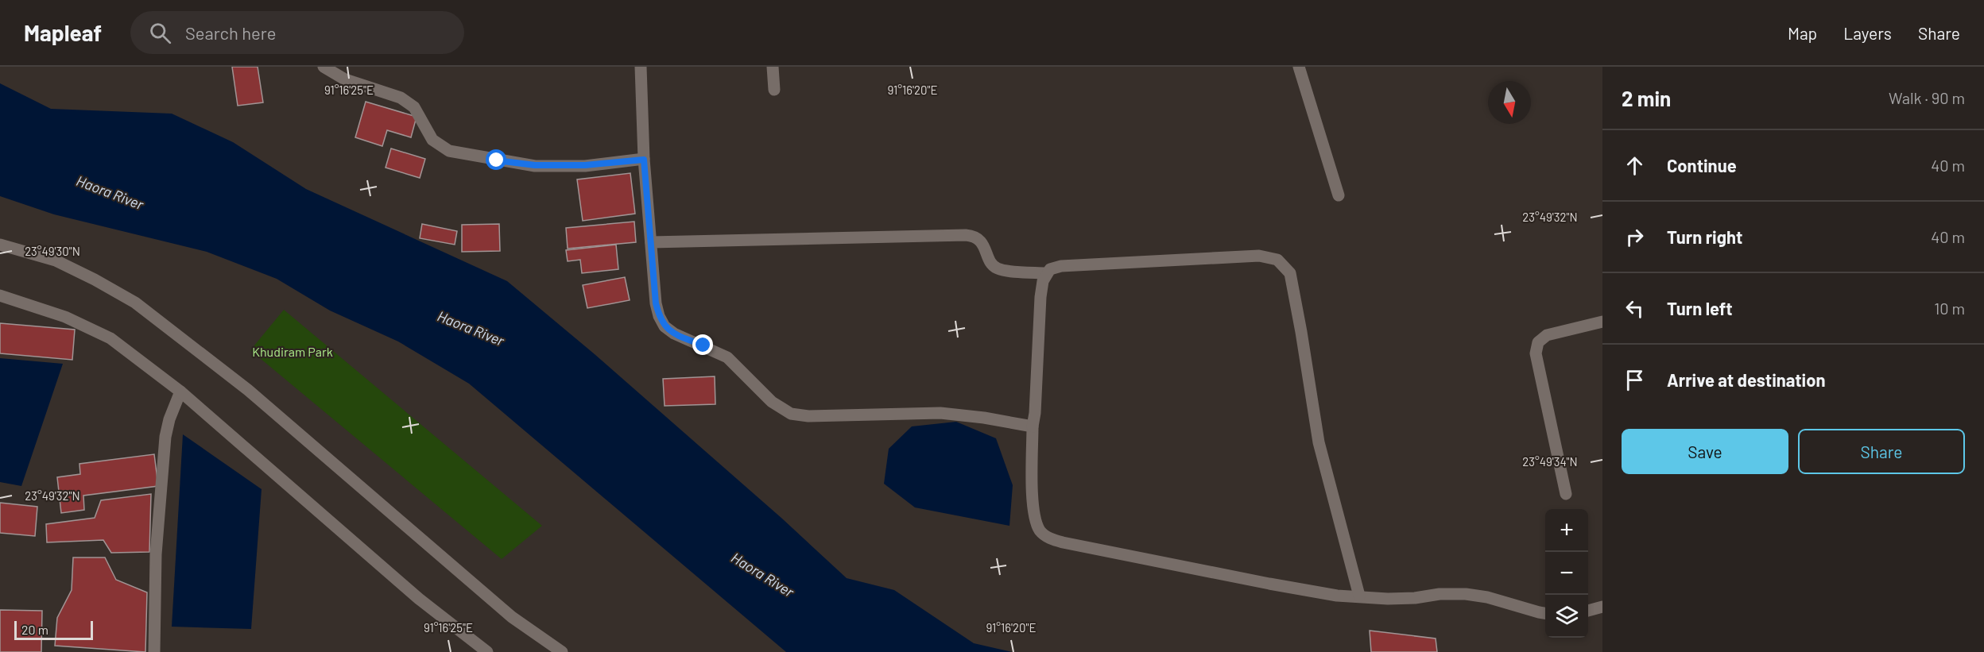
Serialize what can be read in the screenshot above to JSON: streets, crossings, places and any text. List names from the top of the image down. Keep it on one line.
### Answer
{"water":["Haora River"],"parks":["Khudiram Park"],"scale_bar":"20 m","north":"bottom","page":{"header":"Mapleaf","search":"Search here","nav":["Map","Layers","Share"],"heading":["2 min","Walk · 90 m"],"list":[["Continue","40 m"],["Turn right","40 m"],["Turn left","10 m"],"Arrive at destination"],"buttons":["Save","Share"],"map_buttons":["+","−"],"scale":"20 m"},"coordinates":["91°16'25\"E","91°16'20\"E","23°49'32\"N","23°49'30\"N","23°49'34\"N"]}
